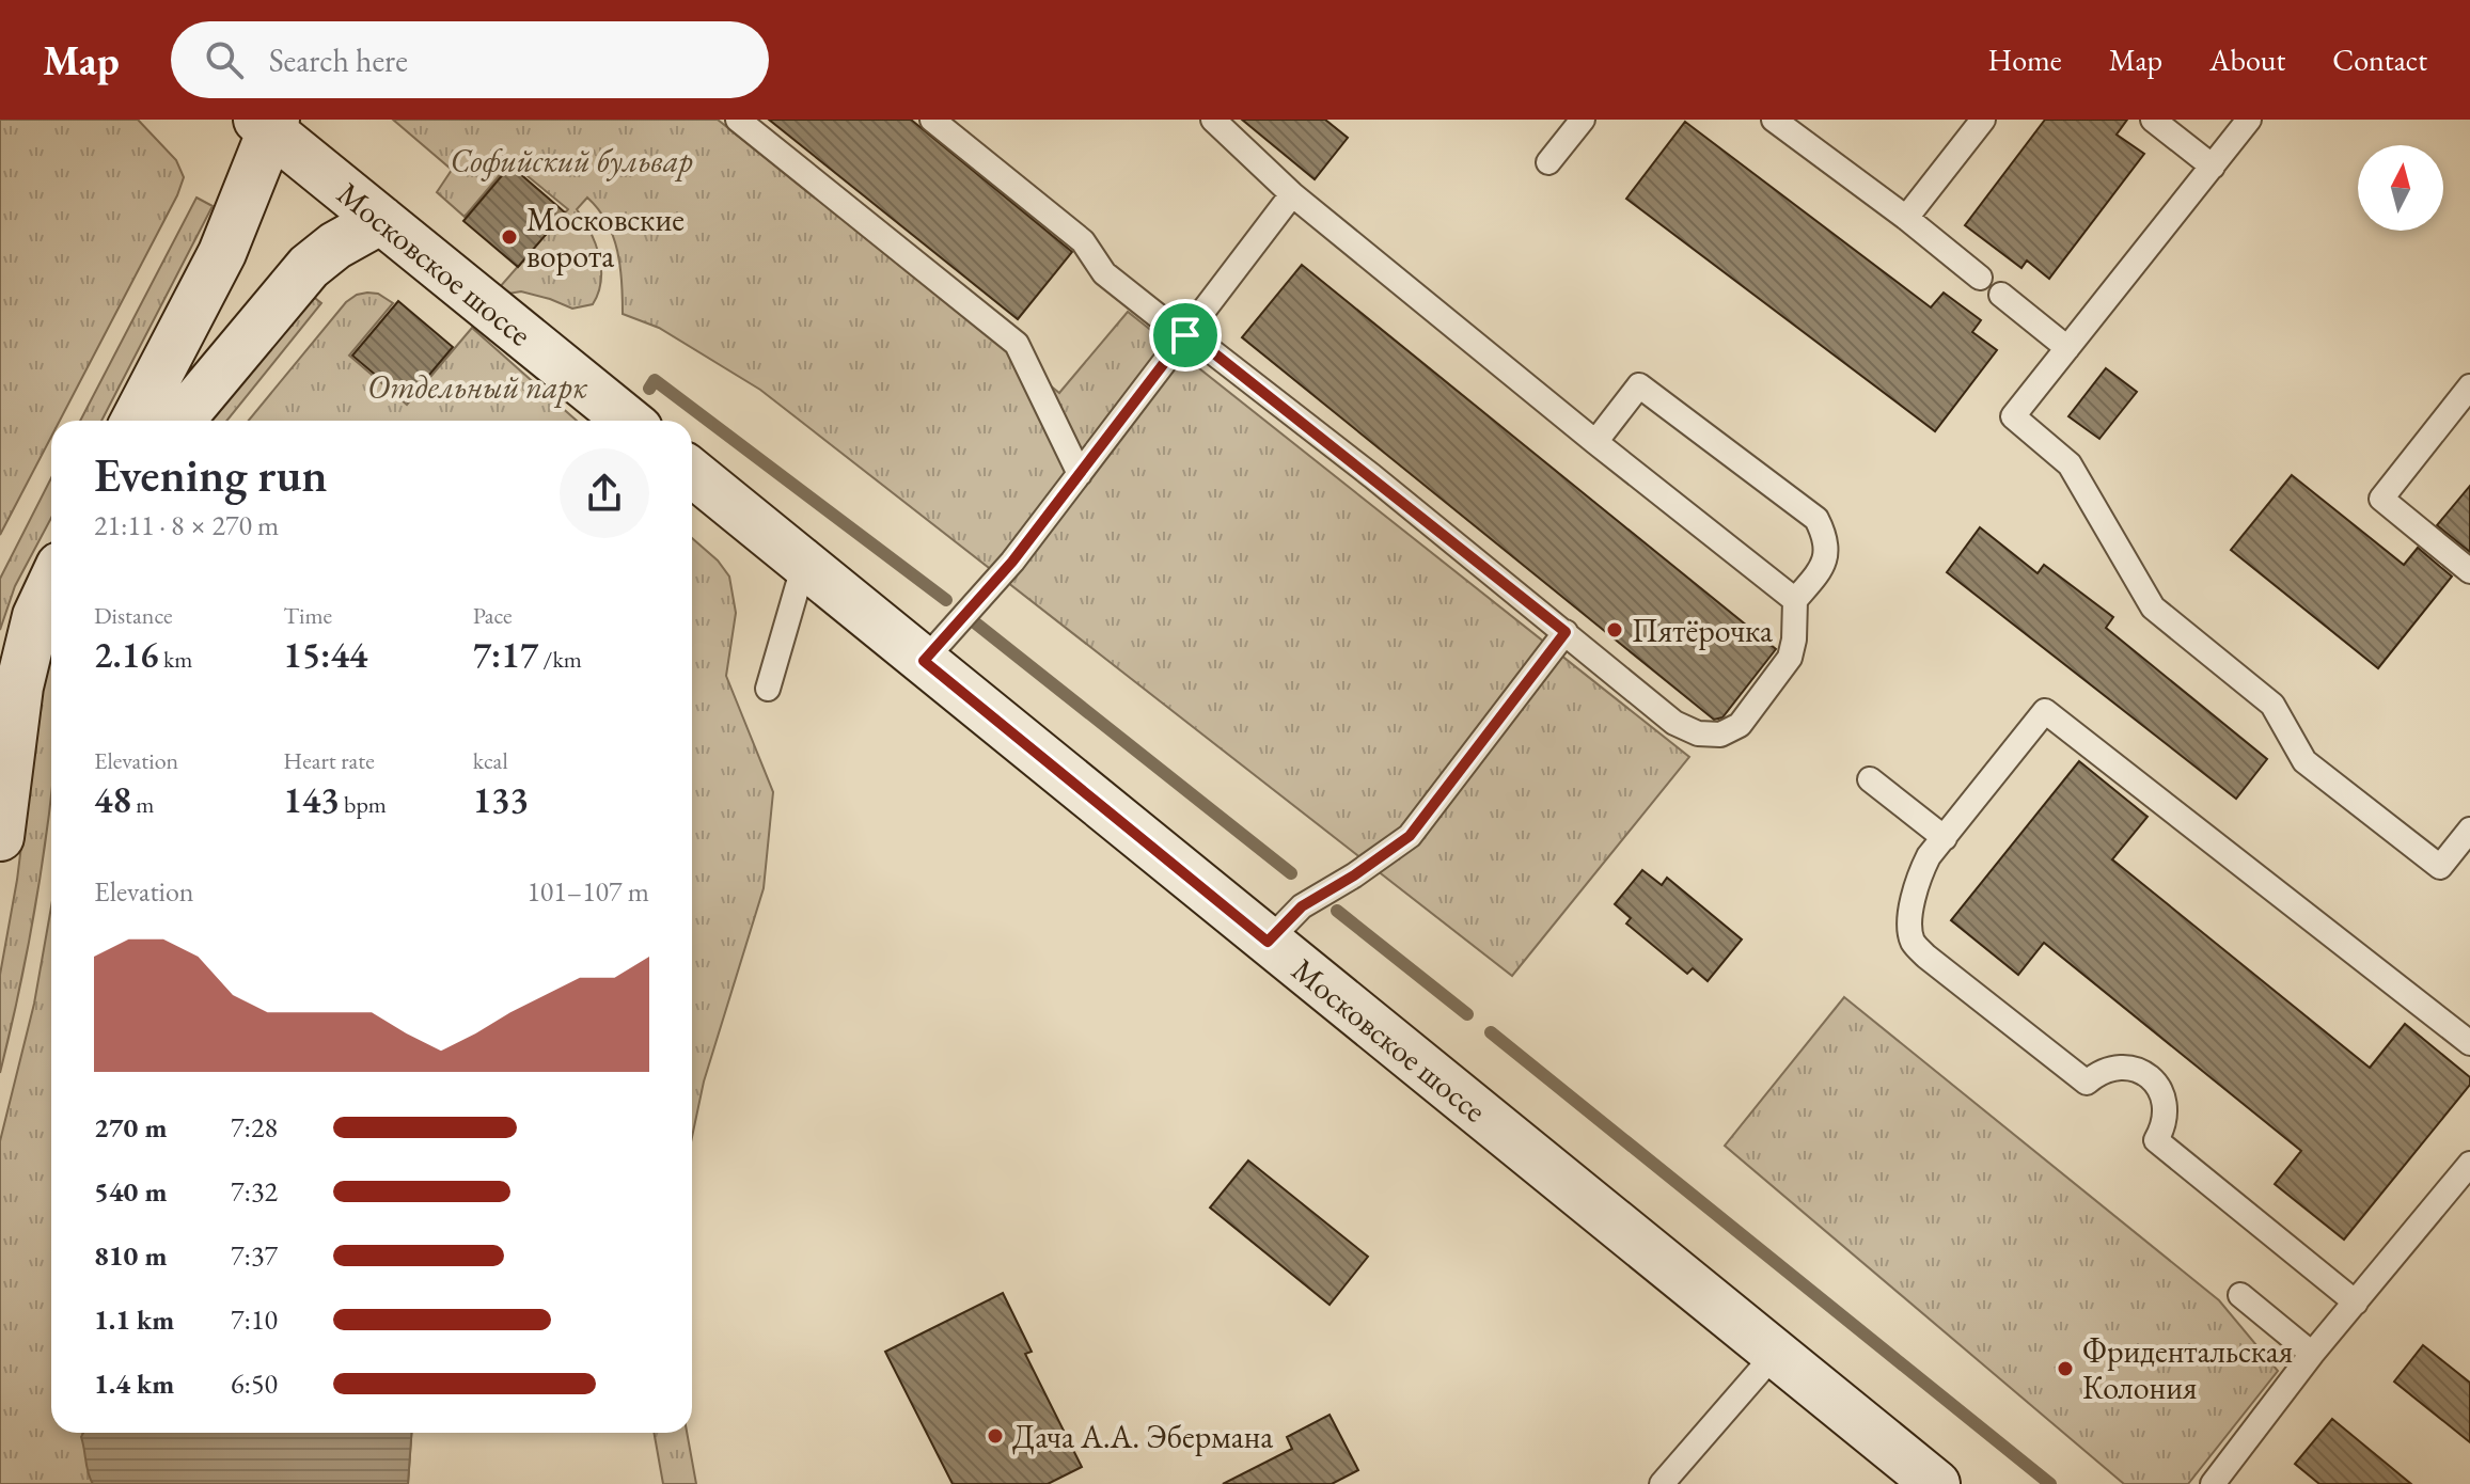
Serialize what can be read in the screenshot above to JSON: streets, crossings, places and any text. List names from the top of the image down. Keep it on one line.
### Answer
{"streets":{"main road":["Московское шоссе"]},"parks":["Софийский бульвар","Отдельный парк"],"places":["Московские ворота","Пятёрочка","Фридентальская Колония","Дача А.А. Эбермана"],"north":"top","page":{"header":"Map","search":"Search here","nav":["Home","Map","About","Contact"],"heading":["Evening run","21:11 · 8 × 270 m"],"stats":[["Distance","2.16 km"],["Time","15:44"],["Pace","7:17 /km"],["Elevation","48 m"],["Heart rate","143 bpm"],["kcal","133"]],"chart":["Elevation","101–107 m"],"list":[{"name":"270 m","note":"7:28"},{"name":"540 m","note":"7:32"},{"name":"810 m","note":"7:37"},{"name":"1.1 km","note":"7:10"},{"name":"1.4 km","note":"6:50"}]}}
